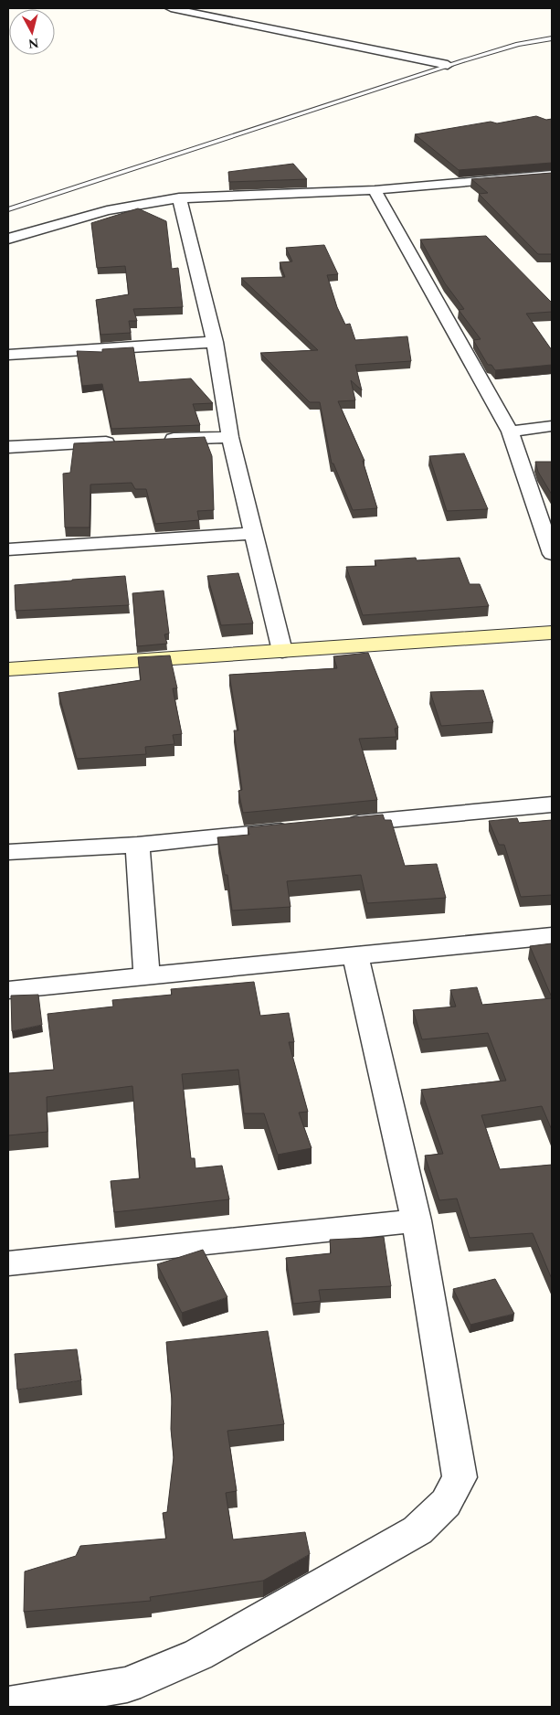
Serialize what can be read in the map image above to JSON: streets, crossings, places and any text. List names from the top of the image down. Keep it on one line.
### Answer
{"north":"bottom"}
